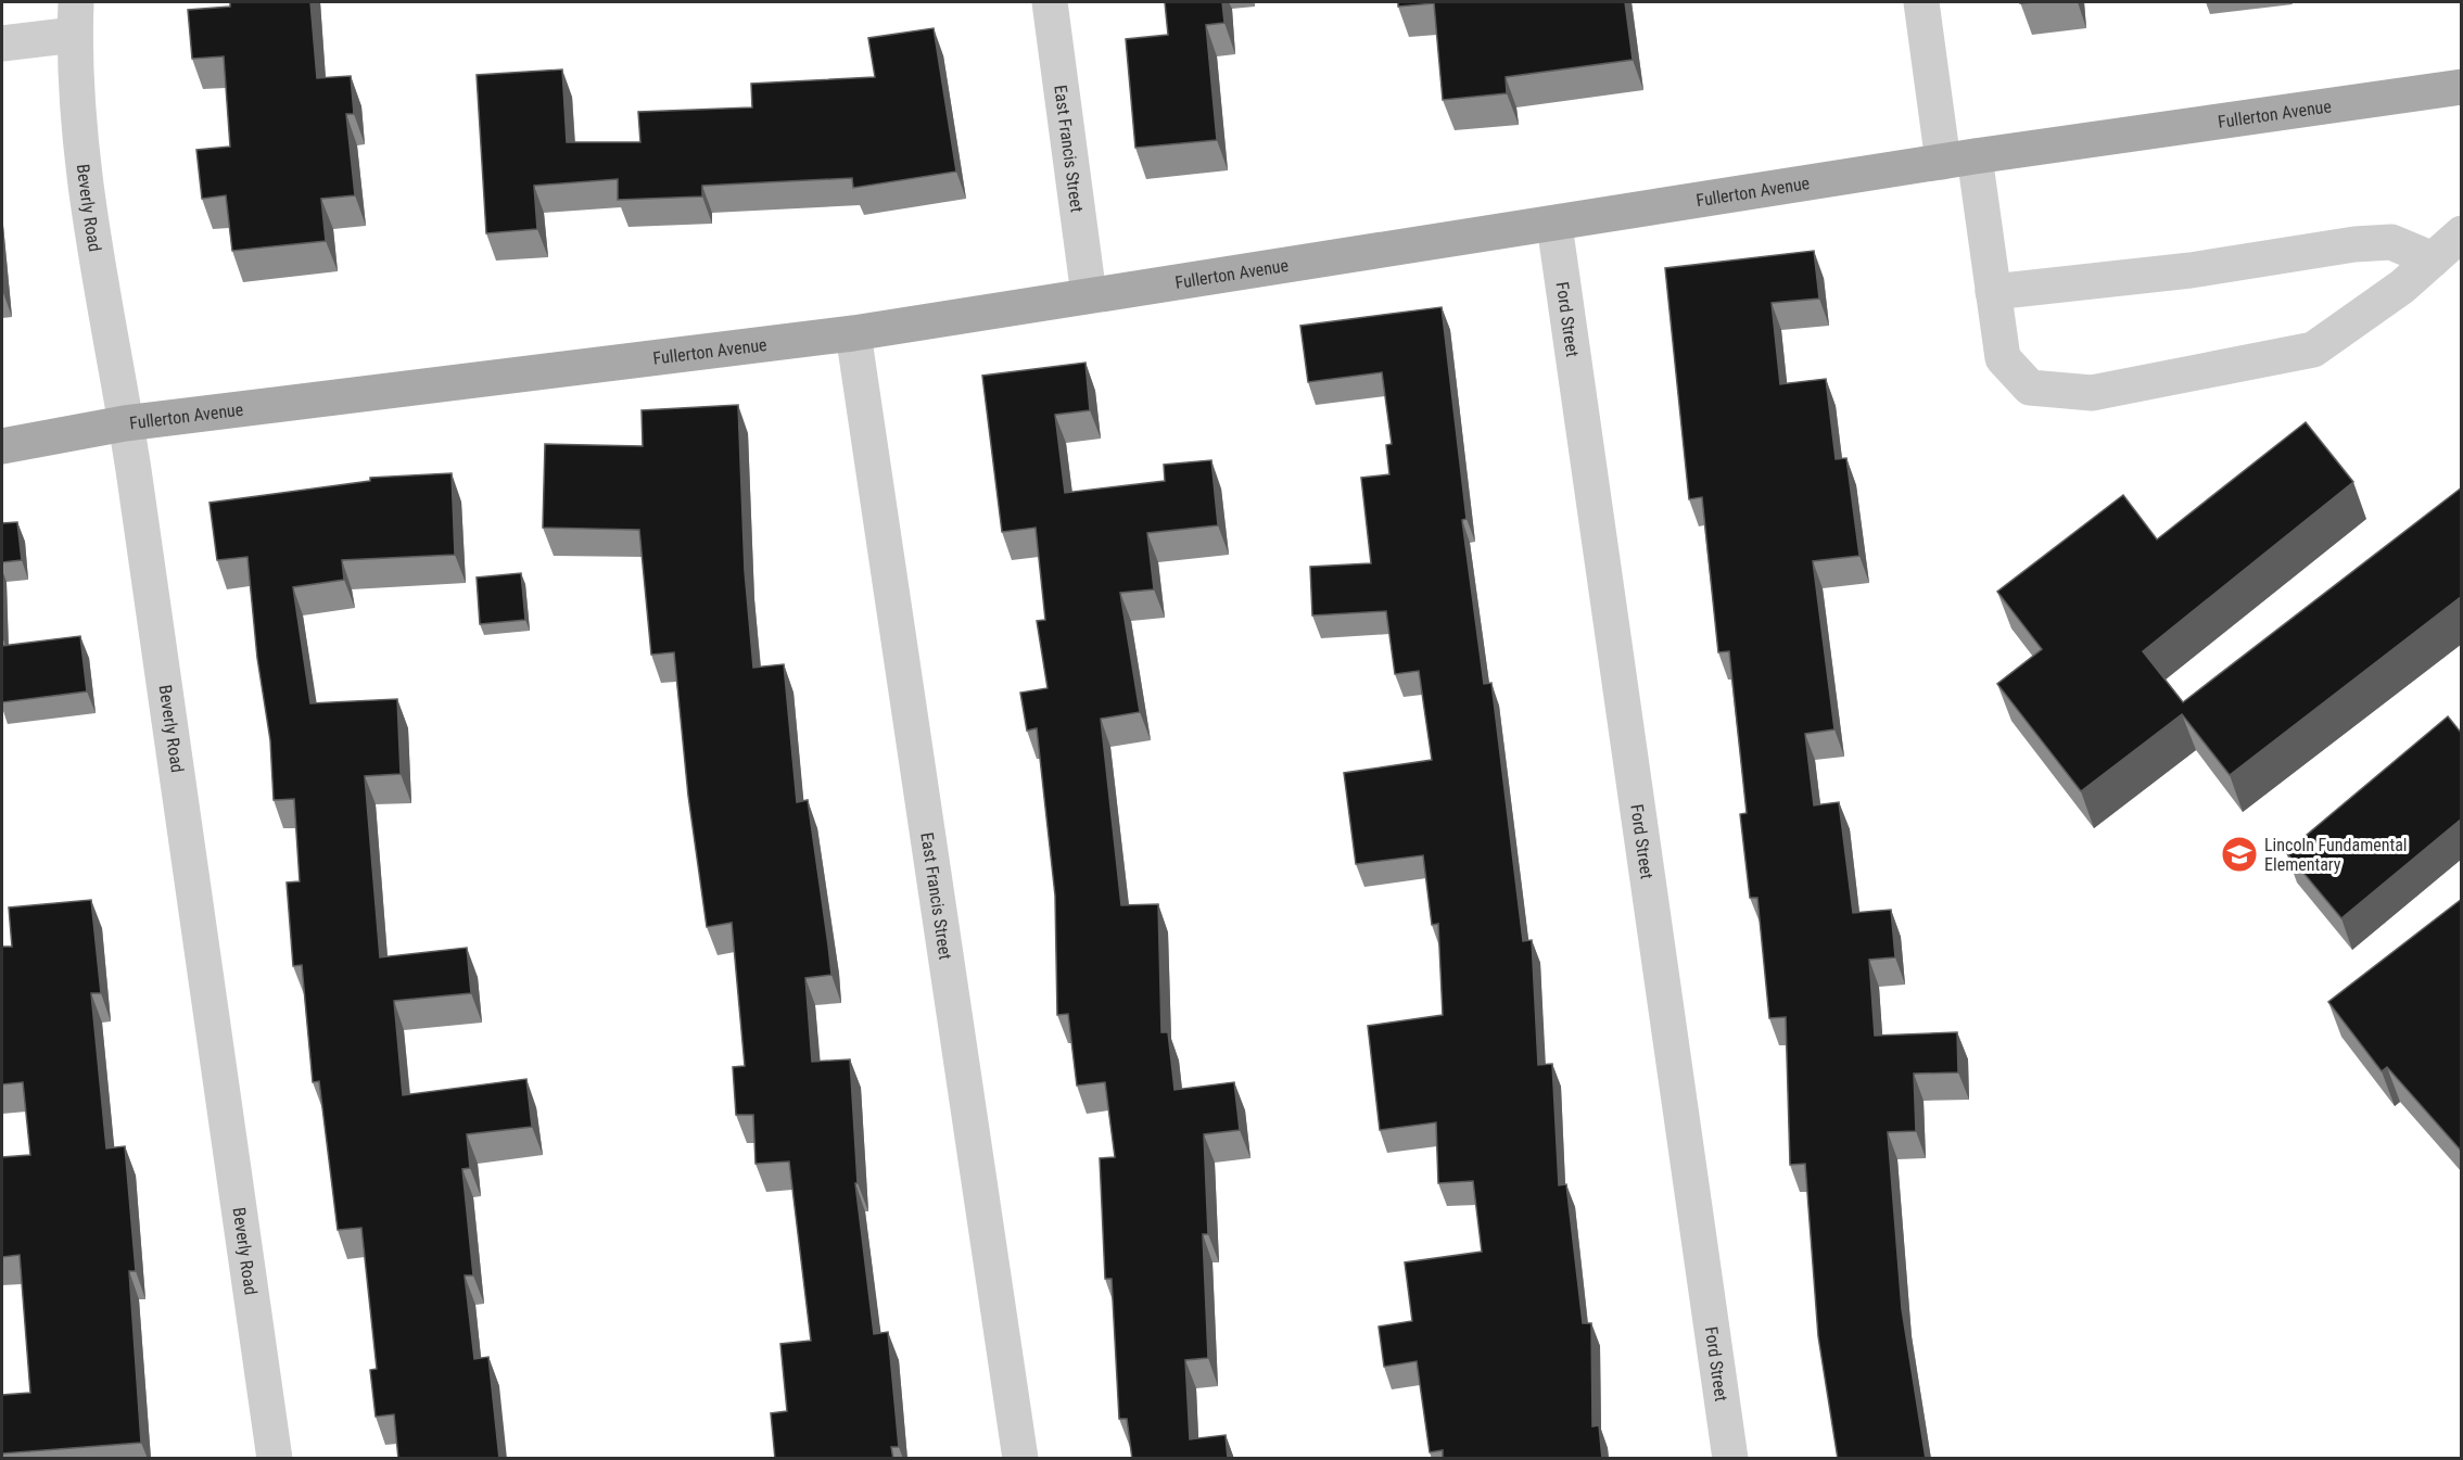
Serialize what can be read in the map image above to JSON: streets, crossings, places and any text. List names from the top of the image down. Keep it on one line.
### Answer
{"streets":{"main road":["Fullerton Avenue"],"street":["East Francis Street","Beverly Road","Ford Street"]},"crossings":[["Fullerton Avenue","East Francis Street"],["Fullerton Avenue","Beverly Road"],["Fullerton Avenue","Ford Street"]],"places":{"school or university":["Lincoln Fundamental Elementary"]}}
